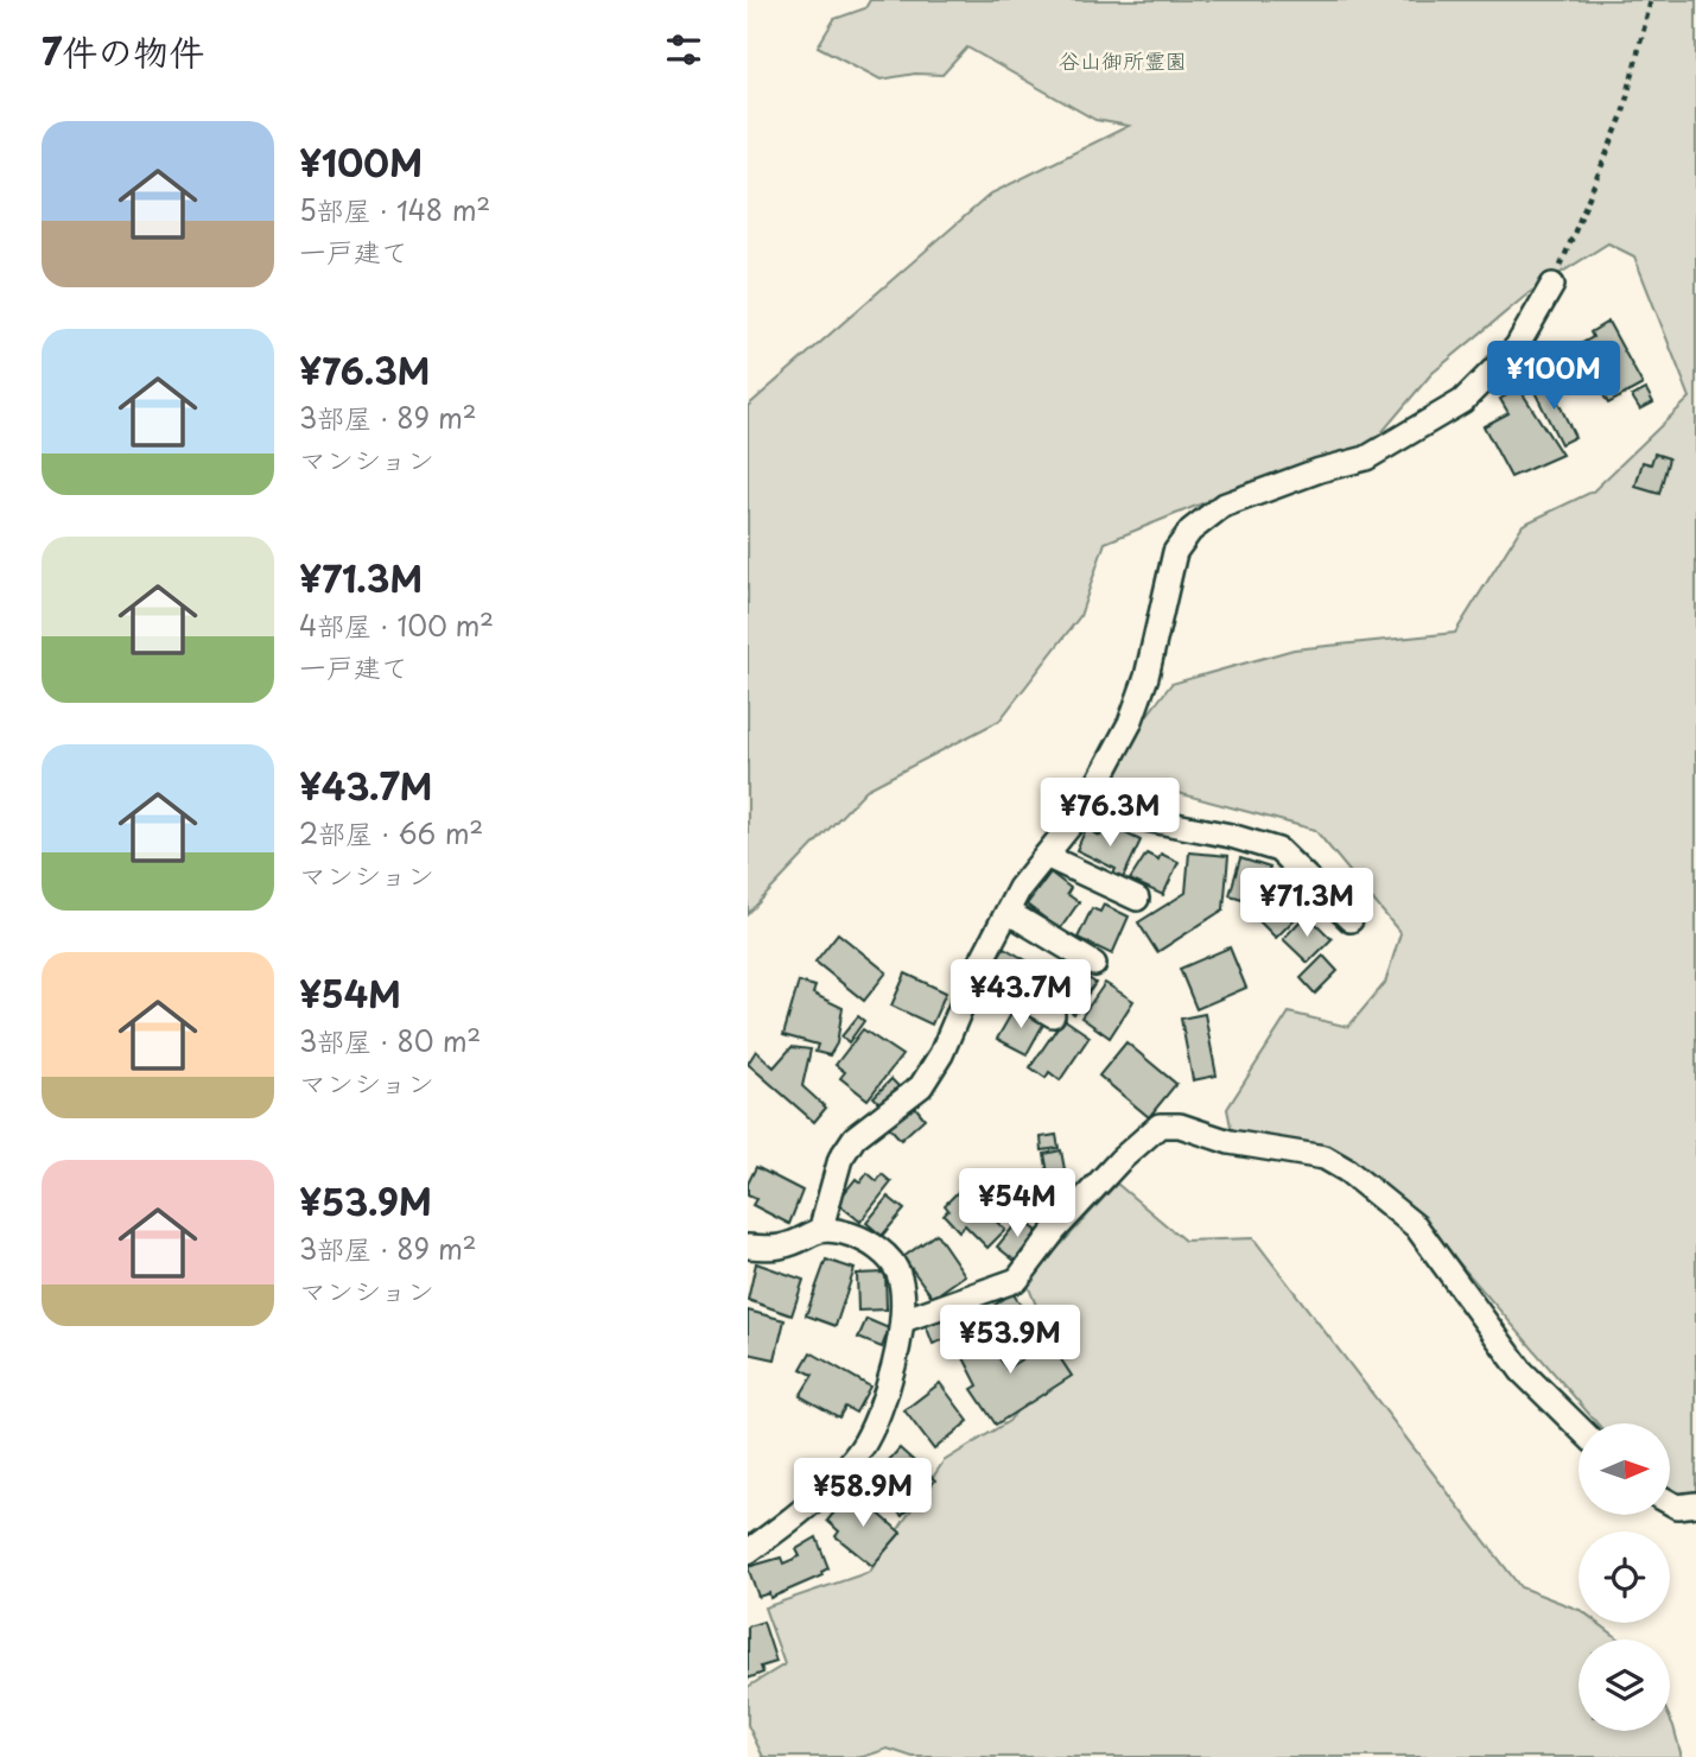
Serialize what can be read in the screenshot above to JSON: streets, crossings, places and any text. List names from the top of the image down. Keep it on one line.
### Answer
{"parks":["谷山御所霊園"],"north":"right","page":{"heading":"7件の物件","list":[{"name":"¥100M","note":"5部屋 · 148 m² · 一戸建て"},{"name":"¥76.3M","note":"3部屋 · 89 m² · マンション"},{"name":"¥71.3M","note":"4部屋 · 100 m² · 一戸建て"},{"name":"¥43.7M","note":"2部屋 · 66 m² · マンション"},{"name":"¥54M","note":"3部屋 · 80 m² · マンション"},{"name":"¥53.9M","note":"3部屋 · 89 m² · マンション"}],"price":["¥100M","¥76.3M","¥71.3M","¥43.7M","¥54M","¥53.9M","¥58.9M"]}}
